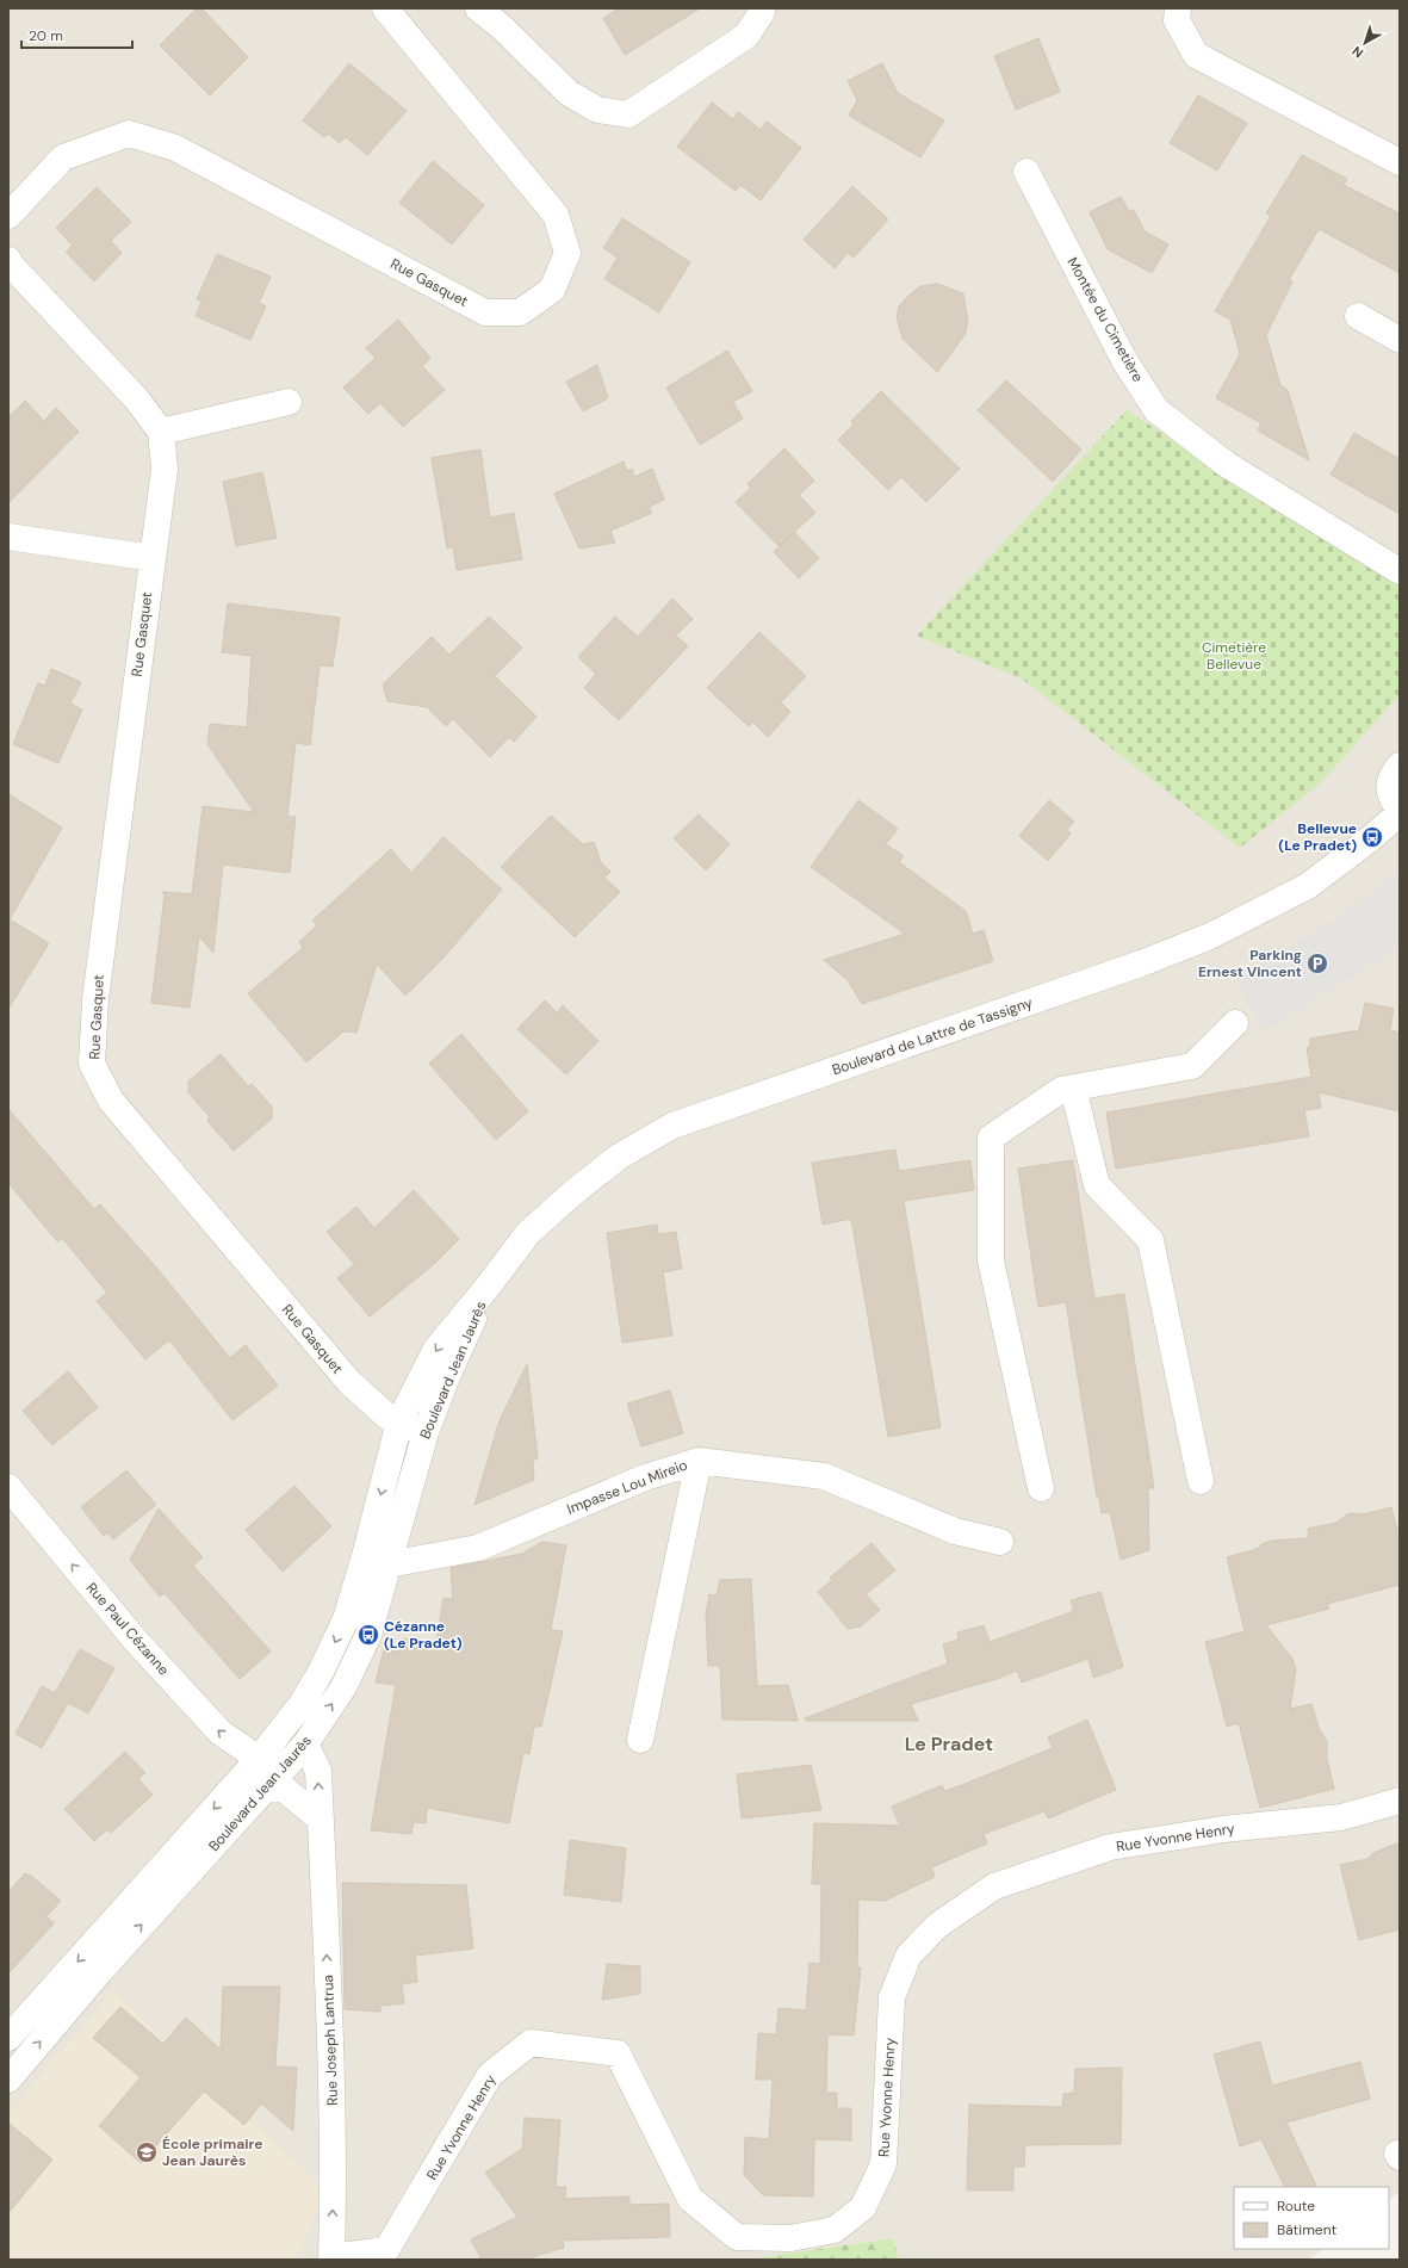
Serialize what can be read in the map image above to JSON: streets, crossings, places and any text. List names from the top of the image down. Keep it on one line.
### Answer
{"streets":{"street":["Rue Gasquet","Montée du Cimetière","Boulevard de Lattre de Tassigny","Boulevard Jean Jaurès","Impasse Lou Mireio","Rue Paul Cézanne","Rue Yvonne Henry","Rue Joseph Lantrua"]},"crossings":[["Rue Gasquet","Boulevard Jean Jaurès"],["Boulevard de Lattre de Tassigny","Boulevard Jean Jaurès"],["Boulevard Jean Jaurès","Impasse Lou Mireio"],["Boulevard Jean Jaurès","Rue Paul Cézanne"],["Boulevard Jean Jaurès","Rue Joseph Lantrua"],["Rue Yvonne Henry","Rue Joseph Lantrua"]],"one_way":["Rue Paul Cézanne","Rue Joseph Lantrua"],"districts":["Le Pradet"],"parks":["Cimetière Bellevue"],"places":{"bus stop":["Bellevue (Le Pradet)","Cézanne (Le Pradet)"],"parking":["Parking Ernest Vincent"],"school or university":["École primaire Jean Jaurès"]},"legend":["Route","Bâtiment"],"scale_bar":"20 m","north":"bottom left"}
